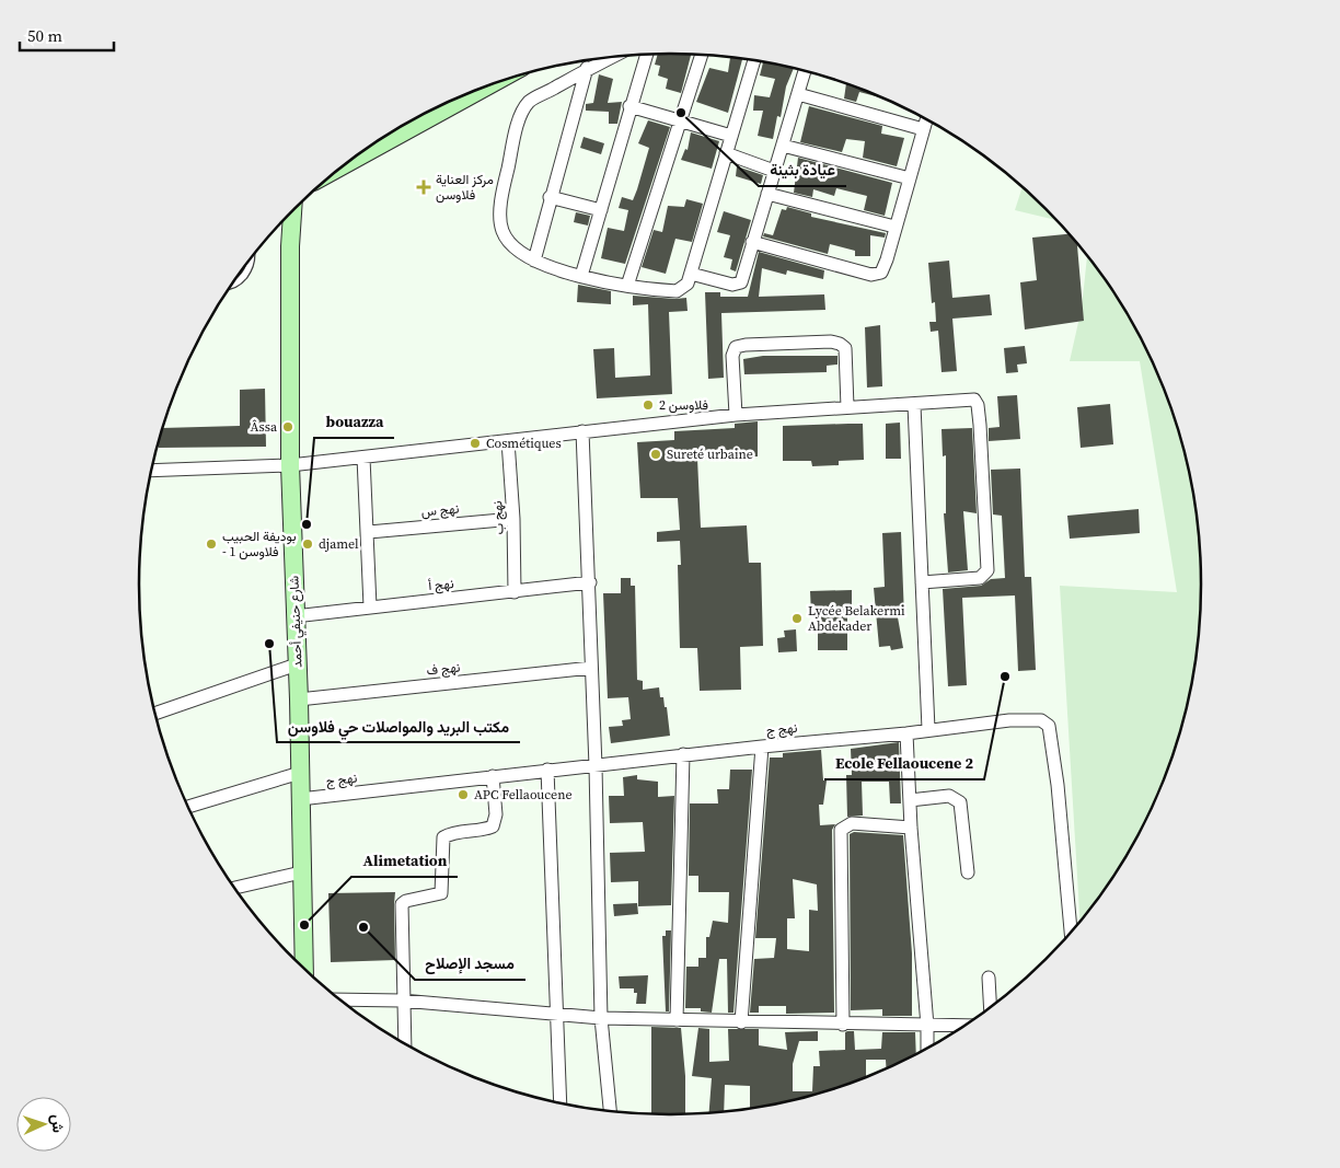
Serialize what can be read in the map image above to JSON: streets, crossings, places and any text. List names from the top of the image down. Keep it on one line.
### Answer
{"streets":{"street":["نهج س","نهج ب","نهج أ","شارع حنيفي أحمد","نهج ف","نهج ج"]},"crossings":[["نهج س","نهج ب"],["نهج ب","نهج أ"],["نهج أ","شارع حنيفي أحمد"],["شارع حنيفي أحمد","نهج ف"],["شارع حنيفي أحمد","نهج ج"]],"places":{"other":["عيادة بثينة","فلاوسن 2","Âssa","Cosmétiques","Sureté urbaine","bouazza","بوديفة الحبيب - فلاوسن 1","djamel","Lycée Belakermi Abdekader","مكتب البريد والمواصلات حي فلاوسن","Ecole Fellaoucene 2","APC Fellaoucene","Alimetation","مسجد اﻹصلاح"],"health":["مركز العناية فلاوسن"]},"scale_bar":"50 m","north":"right"}
